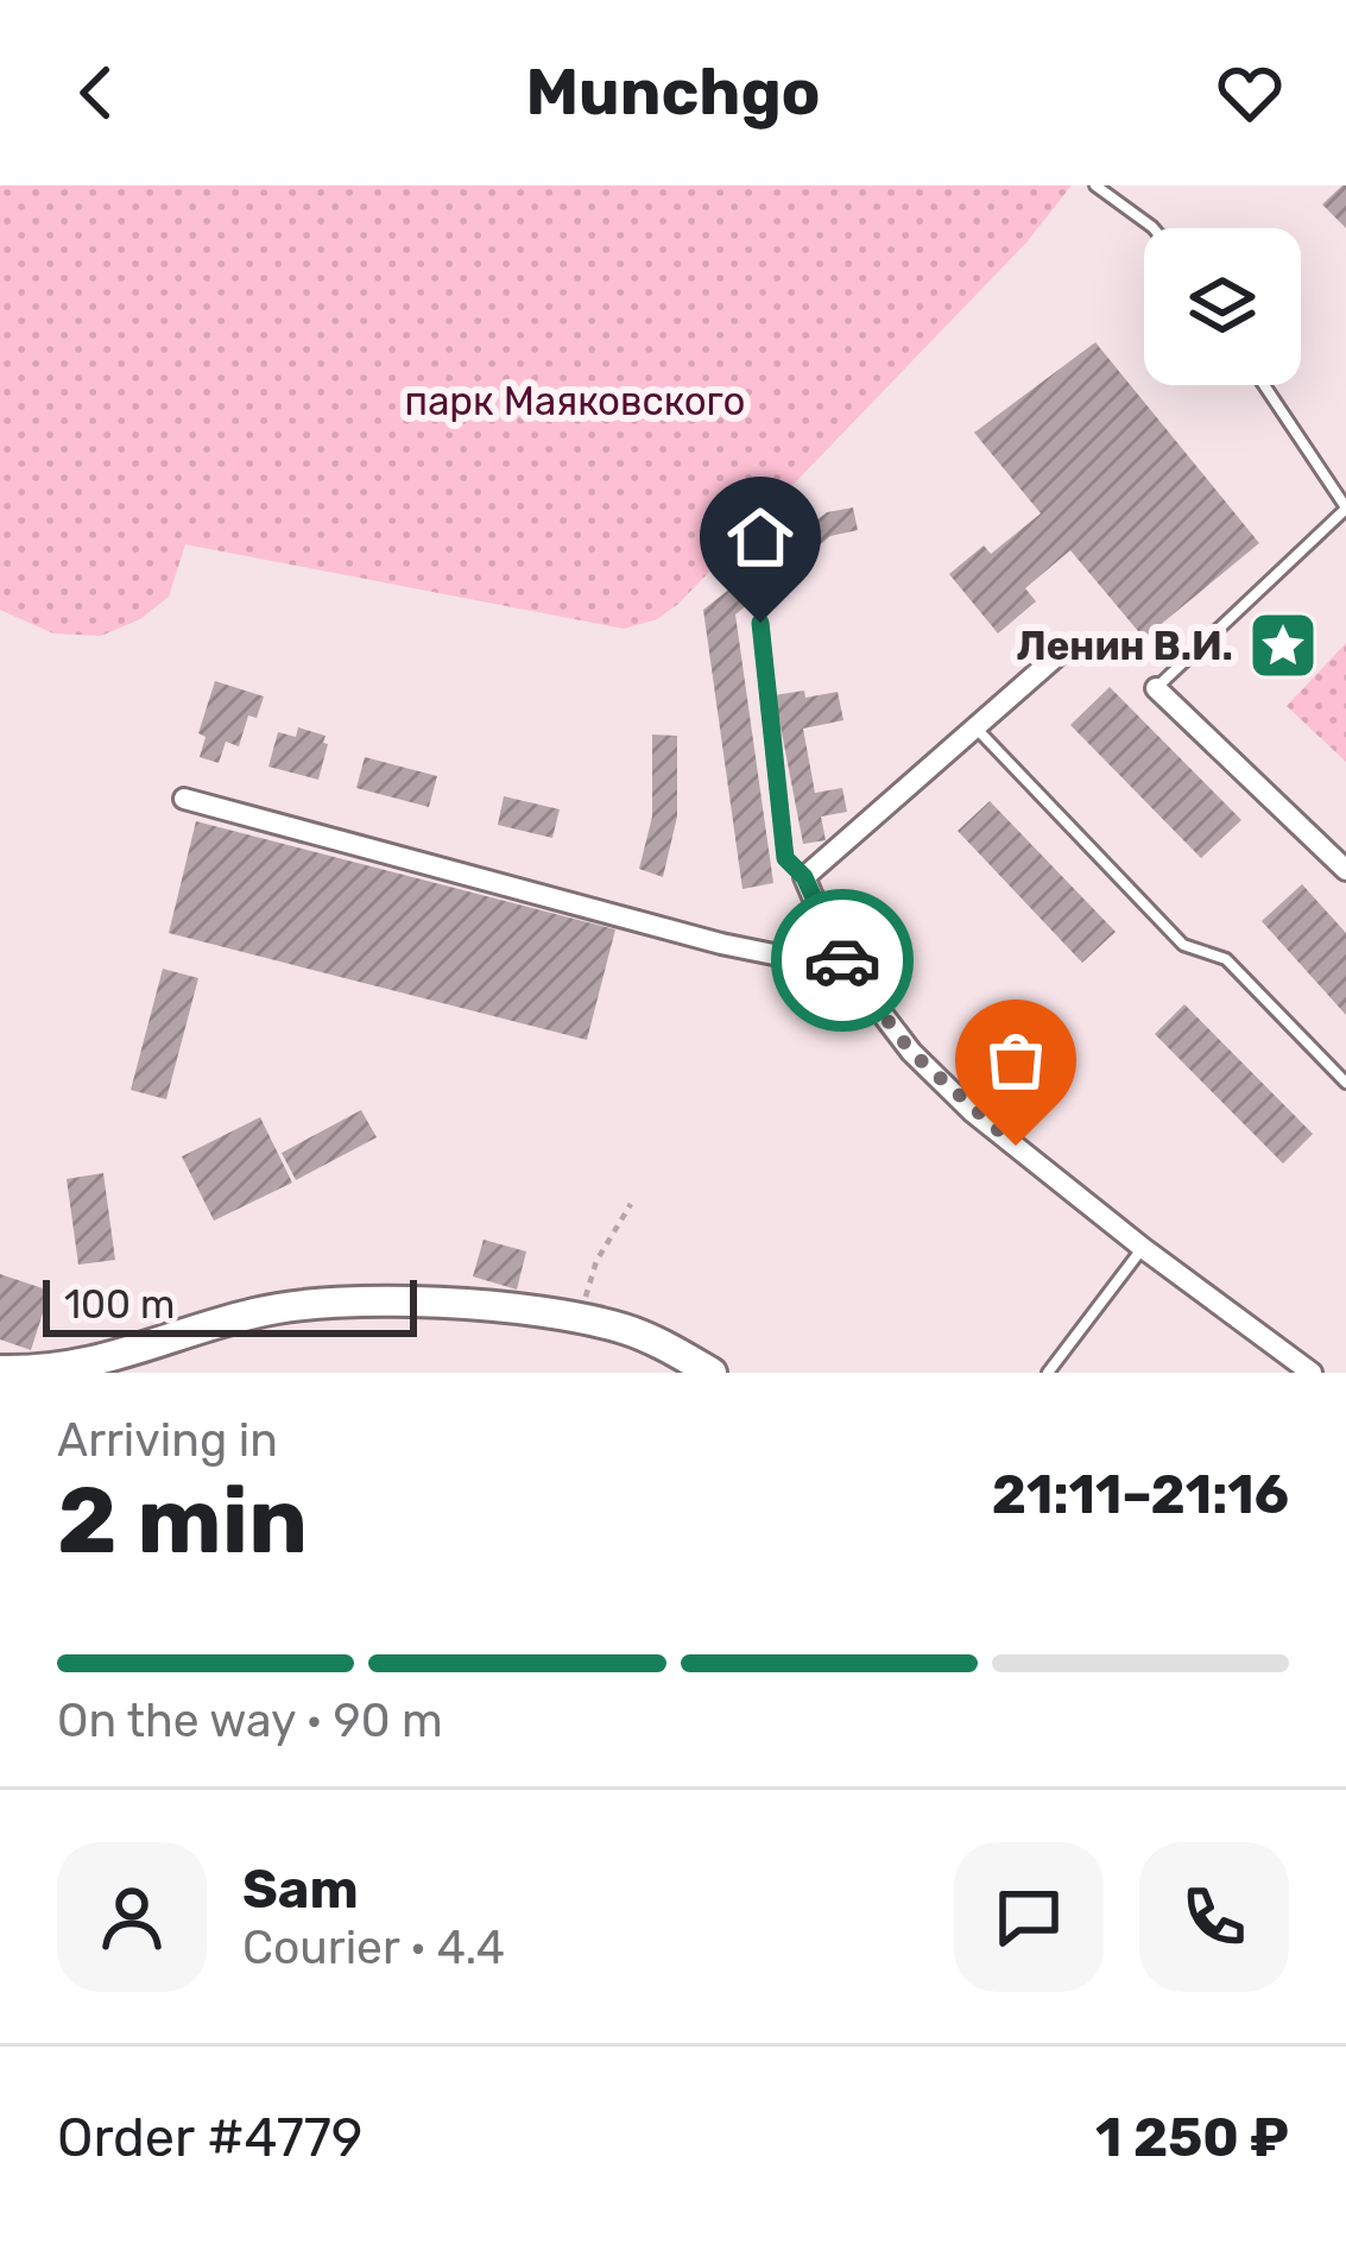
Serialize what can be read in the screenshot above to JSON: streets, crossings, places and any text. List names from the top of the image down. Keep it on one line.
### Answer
{"parks":["парк Маяковского"],"places":{"place":["Ленин В.И."]},"scale_bar":"100 m","page":{"header":"Munchgo","scale":"100 m","heading":["2 min","Arriving in","21:11–21:16"],"panel":["Sam","Courier · 4.4","Order #4779","1 250 ₽"],"bar":"On the way · 90 m"}}
